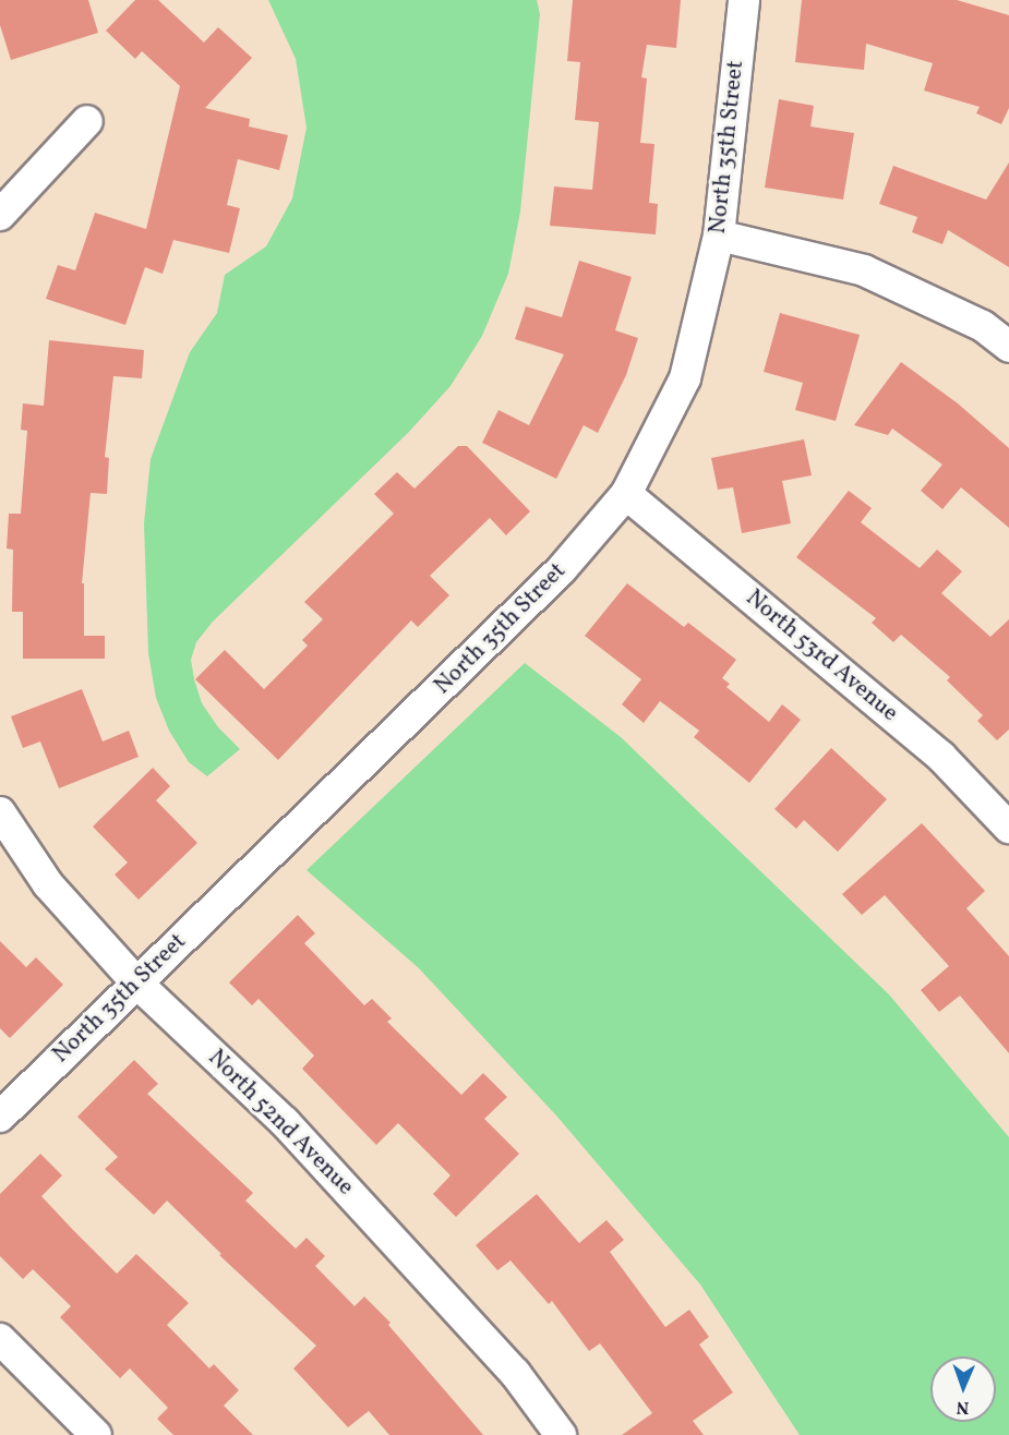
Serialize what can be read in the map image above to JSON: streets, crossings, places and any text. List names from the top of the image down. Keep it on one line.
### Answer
{"streets":{"street":["North 35th Street","North 53rd Avenue","North 52nd Avenue"]},"crossings":[["North 35th Street","North 53rd Avenue"],["North 35th Street","North 52nd Avenue"]],"north":"bottom"}
